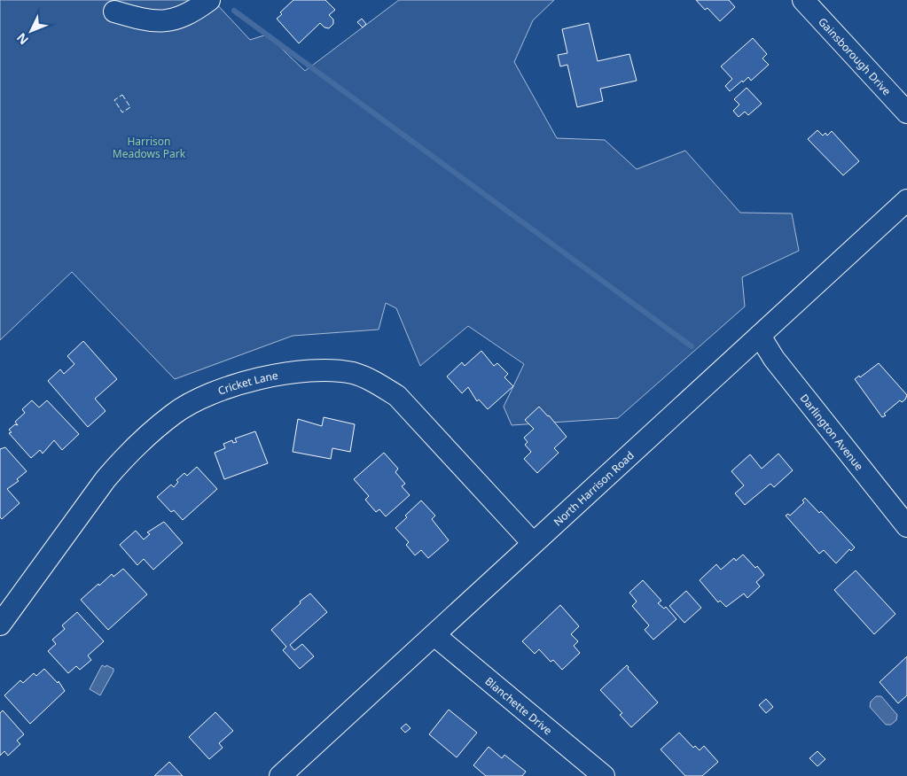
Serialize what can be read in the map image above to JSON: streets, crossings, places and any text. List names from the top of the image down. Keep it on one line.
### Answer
{"streets":{"street":["Gainsborough Drive","Cricket Lane","Darlington Avenue","North Harrison Road","Blanchette Drive"]},"crossings":[["Cricket Lane","North Harrison Road"],["Darlington Avenue","North Harrison Road"],["North Harrison Road","Blanchette Drive"]],"parks":["Harrison Meadows Park"],"north":"bottom left"}
